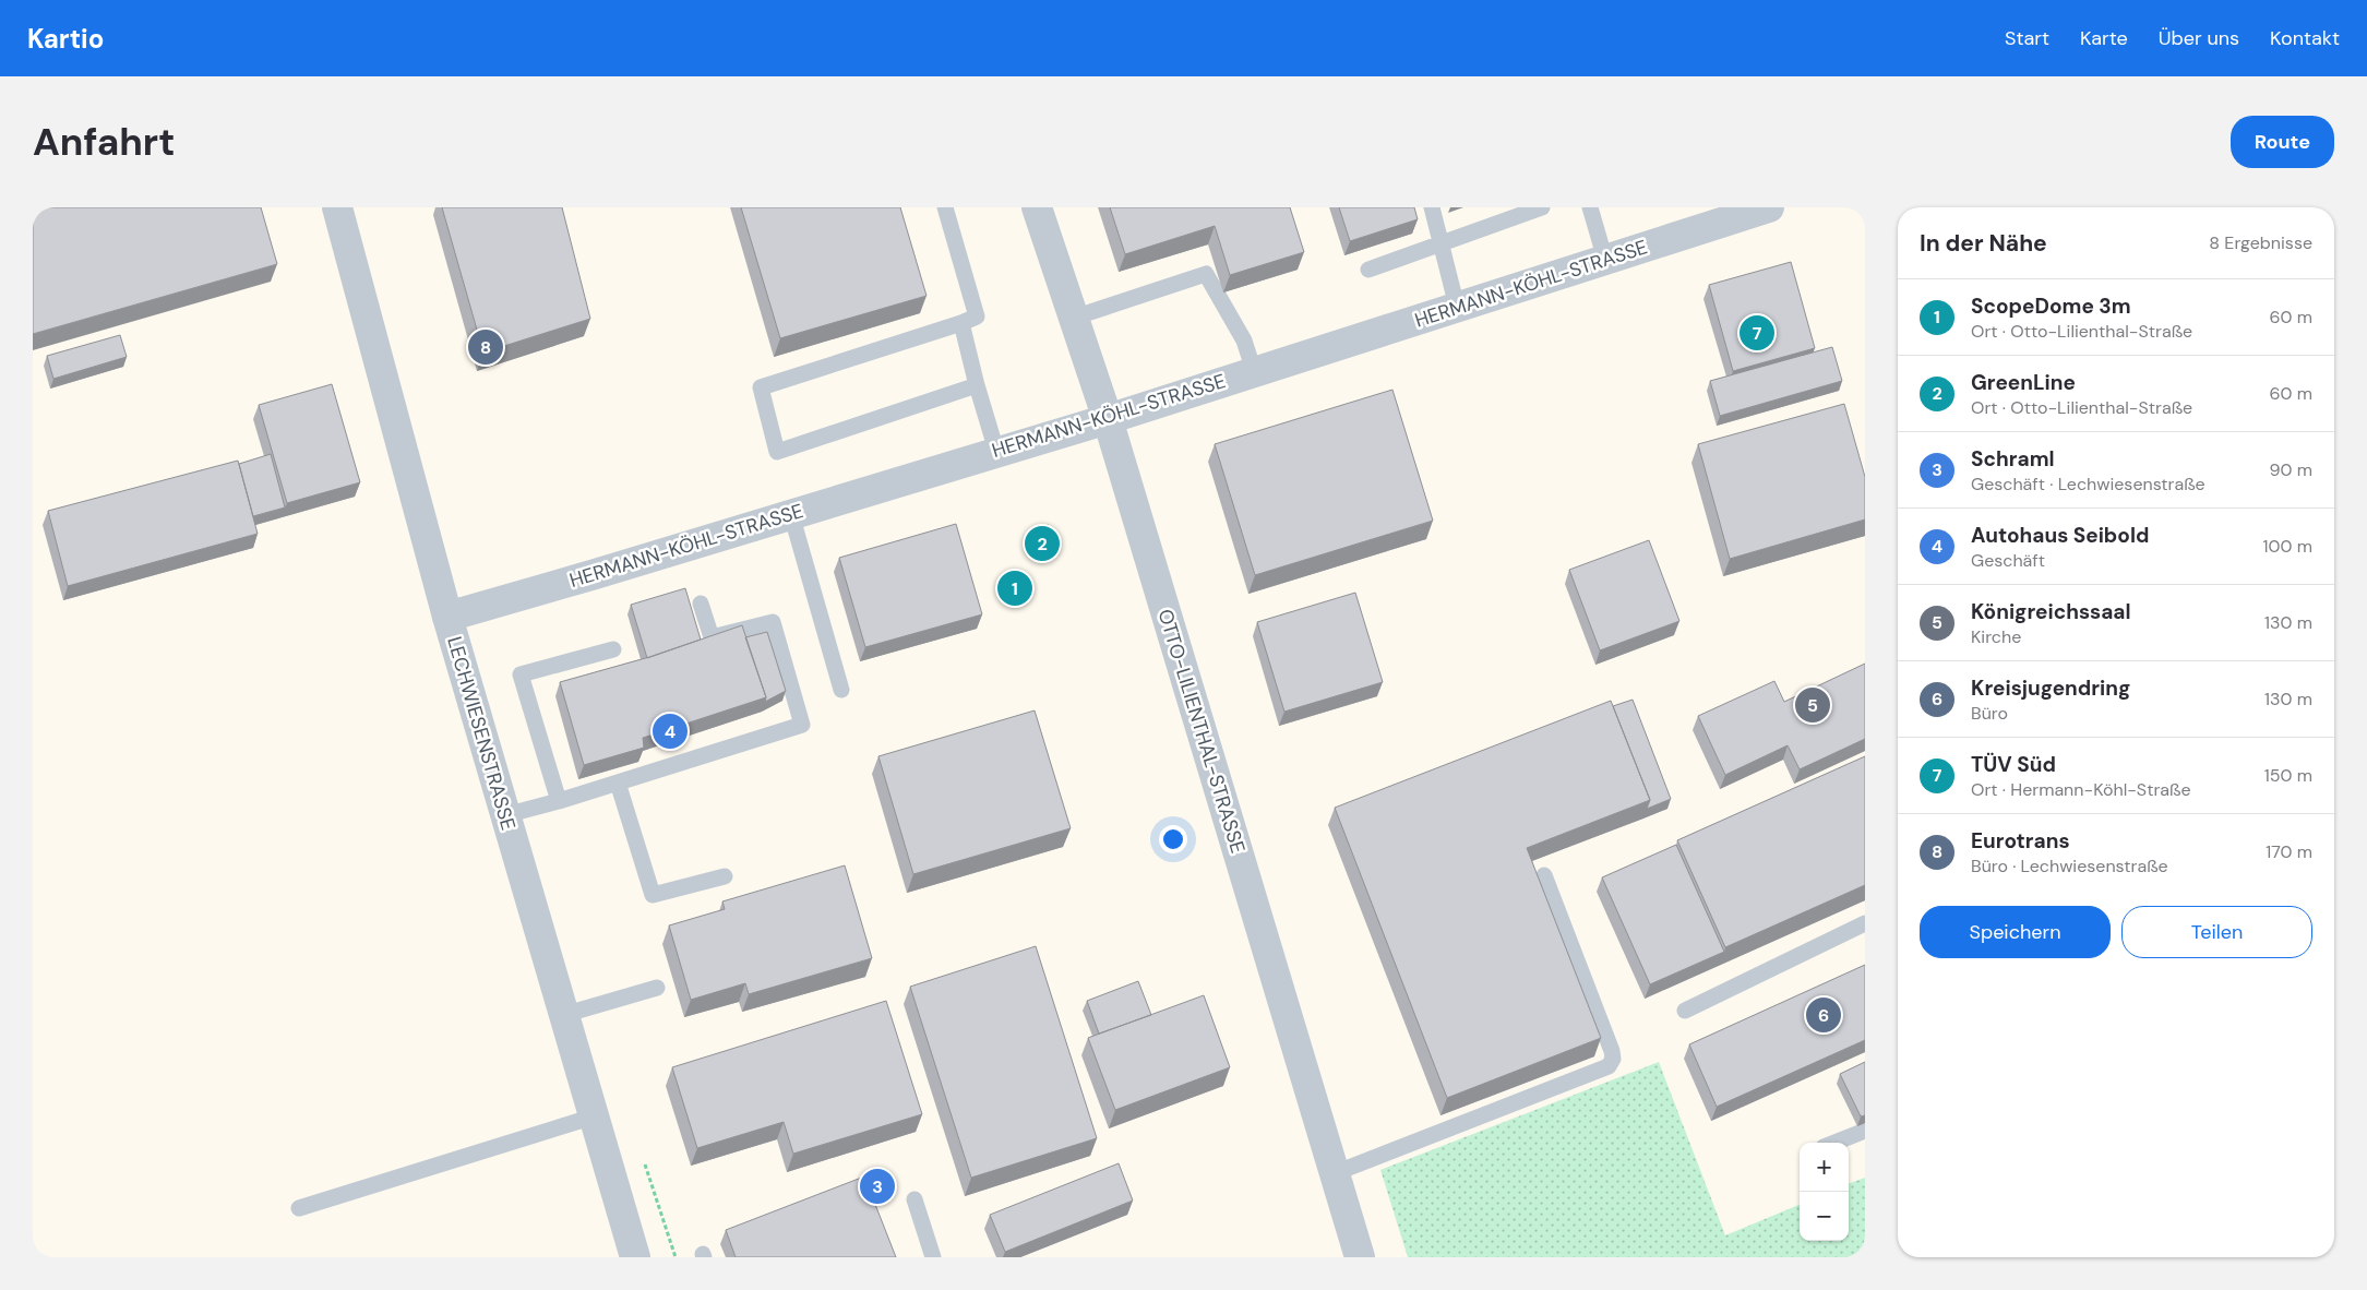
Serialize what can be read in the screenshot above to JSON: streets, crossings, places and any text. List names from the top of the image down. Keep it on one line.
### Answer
{"streets":{"street":["HERMANN-KÖHL-STRASSE","OTTO-LILIENTHAL-STRASSE","LECHWIESENSTRASSE"]},"crossings":[["HERMANN-KÖHL-STRASSE","OTTO-LILIENTHAL-STRASSE"],["HERMANN-KÖHL-STRASSE","LECHWIESENSTRASSE"]],"page":{"header":"Kartio","nav":["Start","Karte","Über uns","Kontakt"],"buttons":["Route",["Speichern","Teilen"]],"title":"Anfahrt","heading":["In der Nähe","8 Ergebnisse"],"list":[{"mark":"1","name":"ScopeDome 3m","note":"Ort · Otto-Lilienthal-Straße","value":"60 m"},{"mark":"2","name":"GreenLine","note":"Ort · Otto-Lilienthal-Straße","value":"60 m"},{"mark":"3","name":"Schraml","note":"Geschäft · Lechwiesenstraße","value":"90 m"},{"mark":"4","name":"Autohaus Seibold","note":"Geschäft","value":"100 m"},{"mark":"5","name":"Königreichssaal","note":"Kirche","value":"130 m"},{"mark":"6","name":"Kreisjugendring","note":"Büro","value":"130 m"},{"mark":"7","name":"TÜV Süd","note":"Ort · Hermann-Köhl-Straße","value":"150 m"},{"mark":"8","name":"Eurotrans","note":"Büro · Lechwiesenstraße","value":"170 m"}],"pins":["7","8","2","1","5","4","6","3"],"map_buttons":["+","−"]}}
